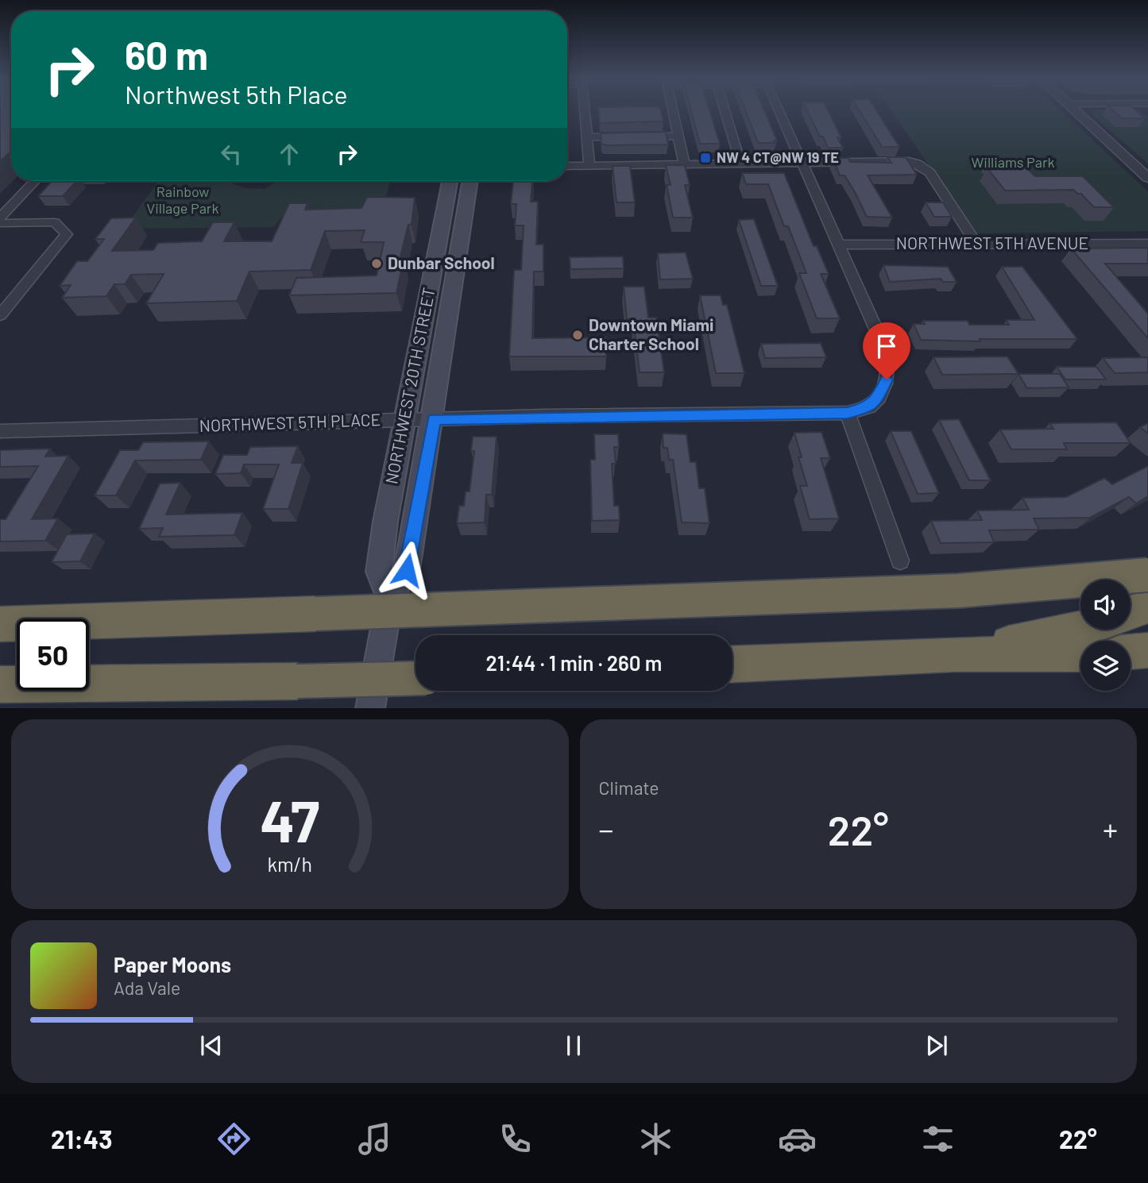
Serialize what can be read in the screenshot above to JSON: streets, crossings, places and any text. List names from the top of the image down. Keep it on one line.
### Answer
{"streets":{"main road":["NORTHWEST 20TH STREET"],"street":["NORTHWEST 5TH AVENUE","NORTHWEST 5TH PLACE"]},"crossings":[["NORTHWEST 5TH AVENUE","NORTHWEST 5TH PLACE"],["NORTHWEST 20TH STREET","NORTHWEST 5TH PLACE"]],"parks":["Williams Park","Rainbow Village Park"],"places":{"transit":["NW 4 CT@NW 19 TE"],"other":["Dunbar School","Downtown Miami Charter School"]},"page":{"turn":["60 m","Northwest 5th Place"],"limit":"50","trip":"21:44 · 1 min · 260 m","tile":"Climate","heat":["−","22°","+"],"song":["Paper Moons","Ada Vale"],"tabs":["21:43","22°"],"gauge":["47","km/h"]}}
